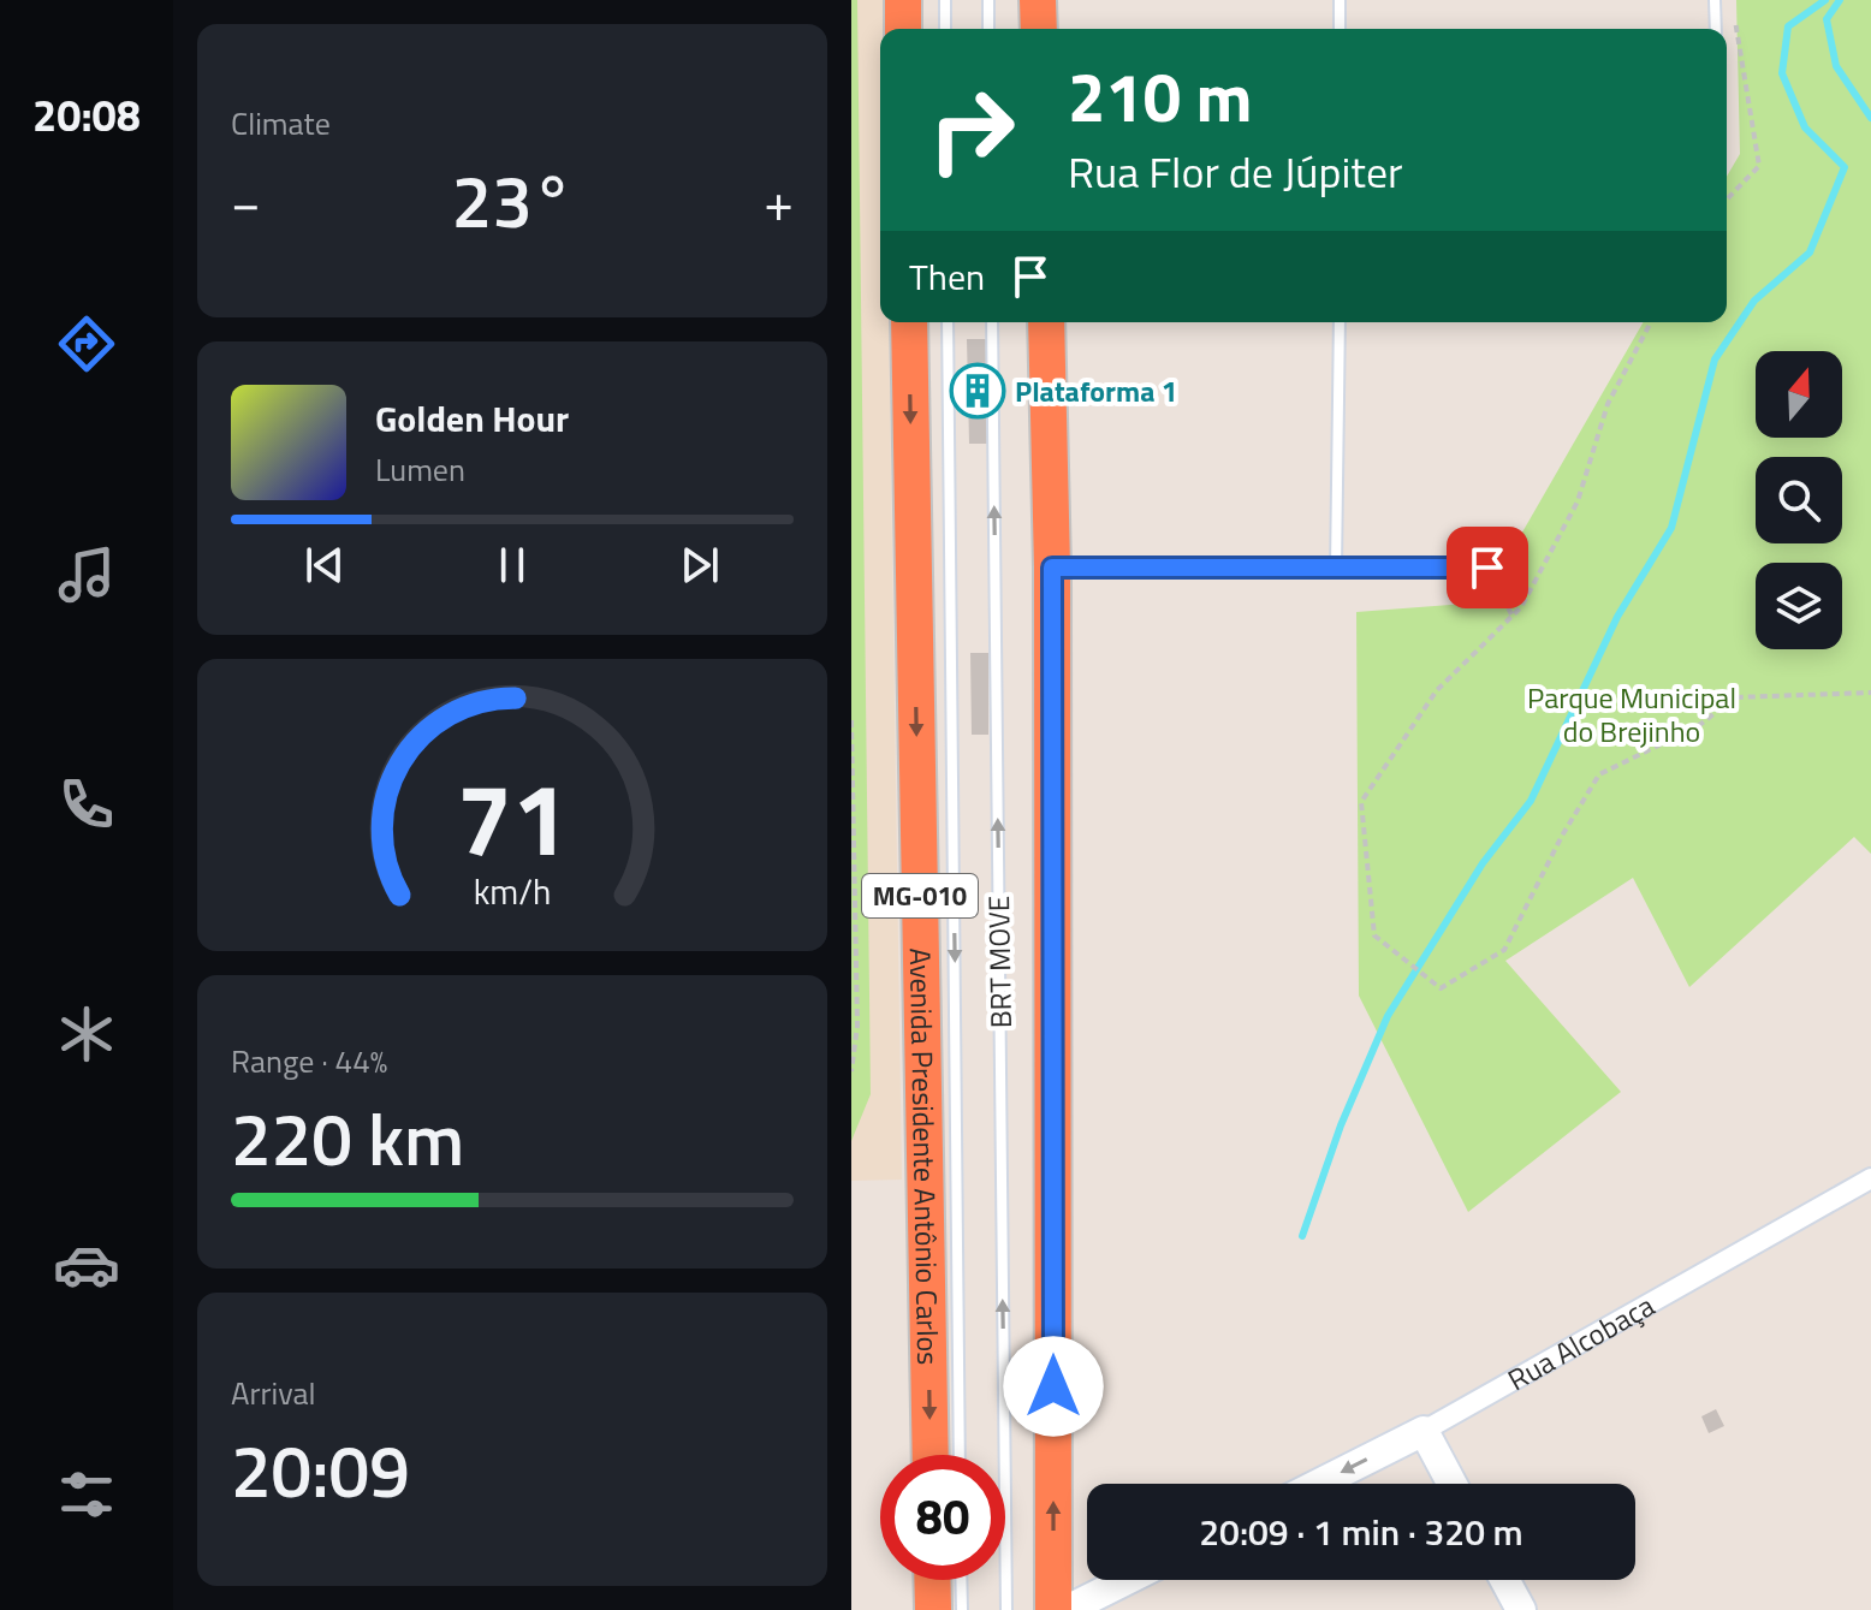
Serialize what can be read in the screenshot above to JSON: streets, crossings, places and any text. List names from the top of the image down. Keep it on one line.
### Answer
{"streets":{"highway":["MG-010","Avenida Presidente Antônio Carlos"],"street":["Rua Alcobaça"],"lane":["BRT MOVE"]},"parks":["Parque Municipal do Brejinho"],"places":{"building":["Plataforma 1"]},"north":"top","page":{"tabs":"20:08","tile":["Climate",["Range · 44%","220 km"],["Arrival","20:09"]],"turn":["210 m","Rua Flor de Júpiter"],"heat":["−","23°","+"],"then":"Then","song":["Golden Hour","Lumen"],"limit":"80","trip":"20:09 · 1 min · 320 m","gauge":["71","km/h"]}}
